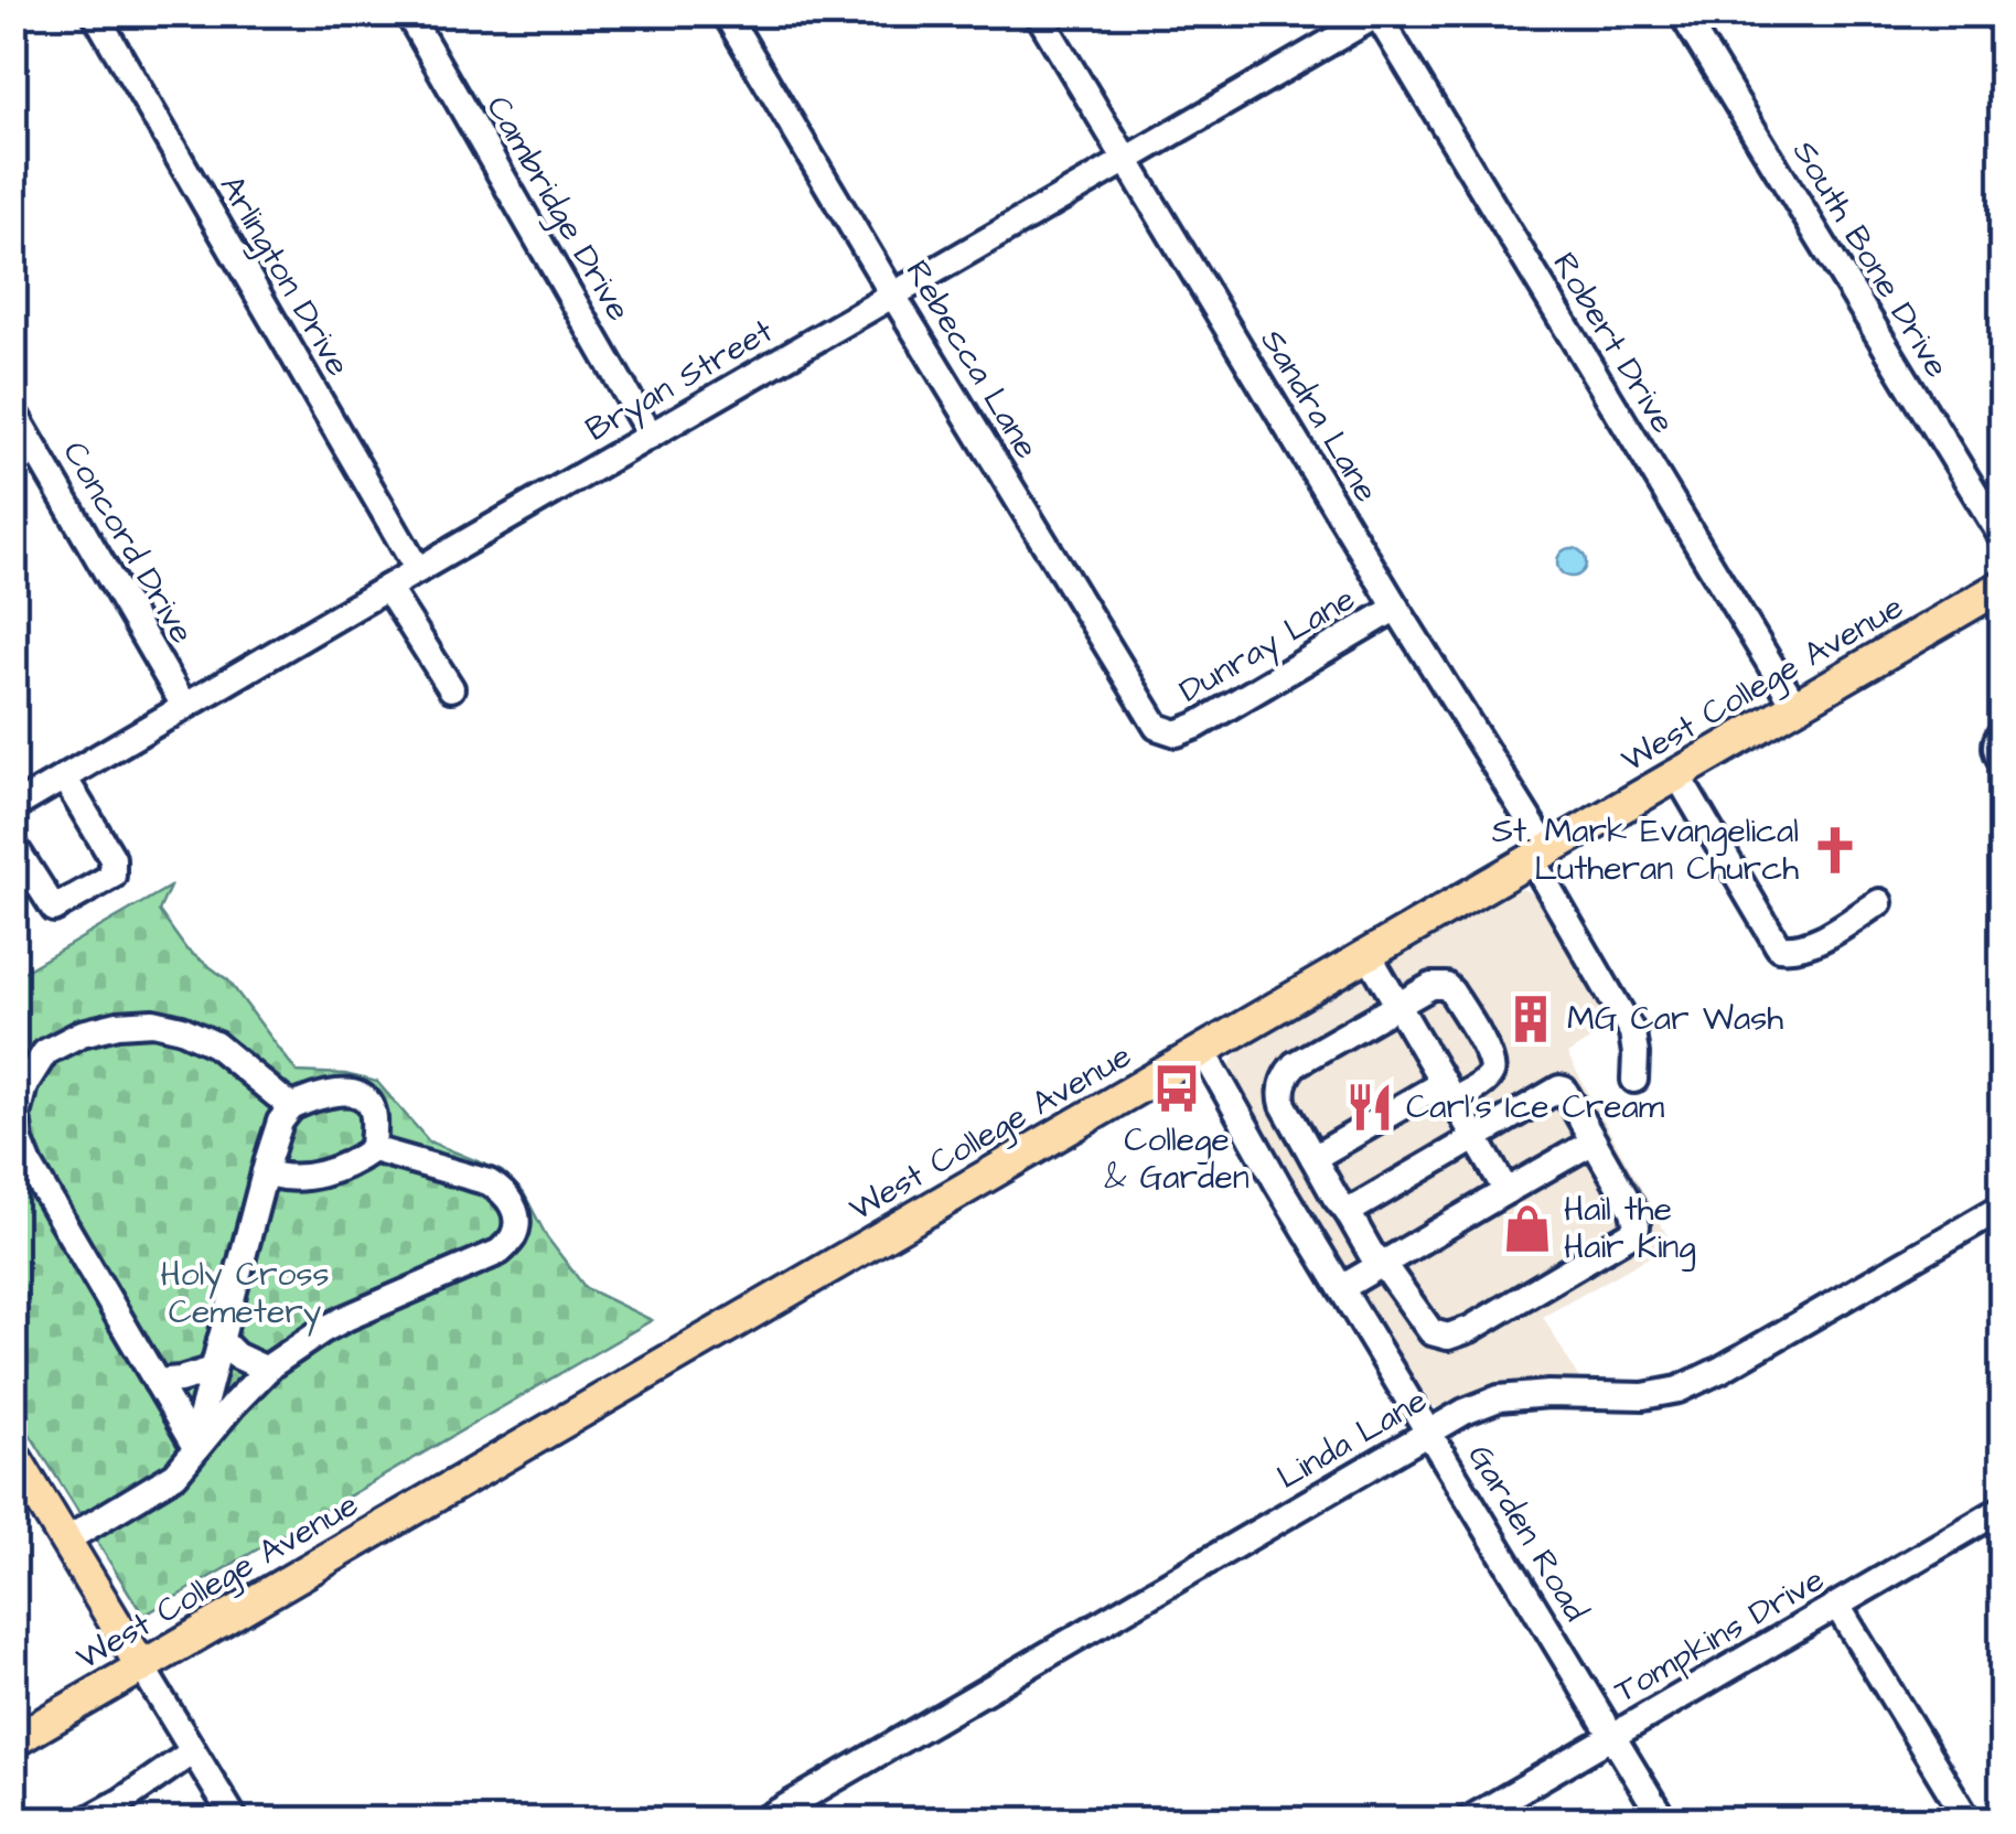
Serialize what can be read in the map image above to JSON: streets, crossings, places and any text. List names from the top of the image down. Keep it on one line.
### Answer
{"streets":{"main road":["West College Avenue"],"street":["Cambridge Drive","South Bone Drive","Arlington Drive","Robert Drive","Rebecca Lane","Bryan Street","Sandra Lane","Concord Drive","Dunray Lane","Linda Lane","Garden Road","Tompkins Drive"]},"crossings":[["Cambridge Drive","Bryan Street"],["Arlington Drive","Bryan Street"],["Robert Drive","Bryan Street"],["Robert Drive","West College Avenue"],["Rebecca Lane","Bryan Street"],["Rebecca Lane","Dunray Lane"],["Bryan Street","Sandra Lane"],["Bryan Street","Concord Drive"],["Sandra Lane","Dunray Lane"],["Sandra Lane","West College Avenue"],["West College Avenue","Garden Road"],["Linda Lane","Garden Road"],["Garden Road","Tompkins Drive"]],"parks":["Holy Cross Cemetery"],"places":{"church":["St. Mark Evangelical Lutheran Church"],"building":["MG Car Wash"],"bus stop":["College & Garden"],"restaurant":["Carl's Ice Cream"],"shop":["Hail the Hair King"]}}
